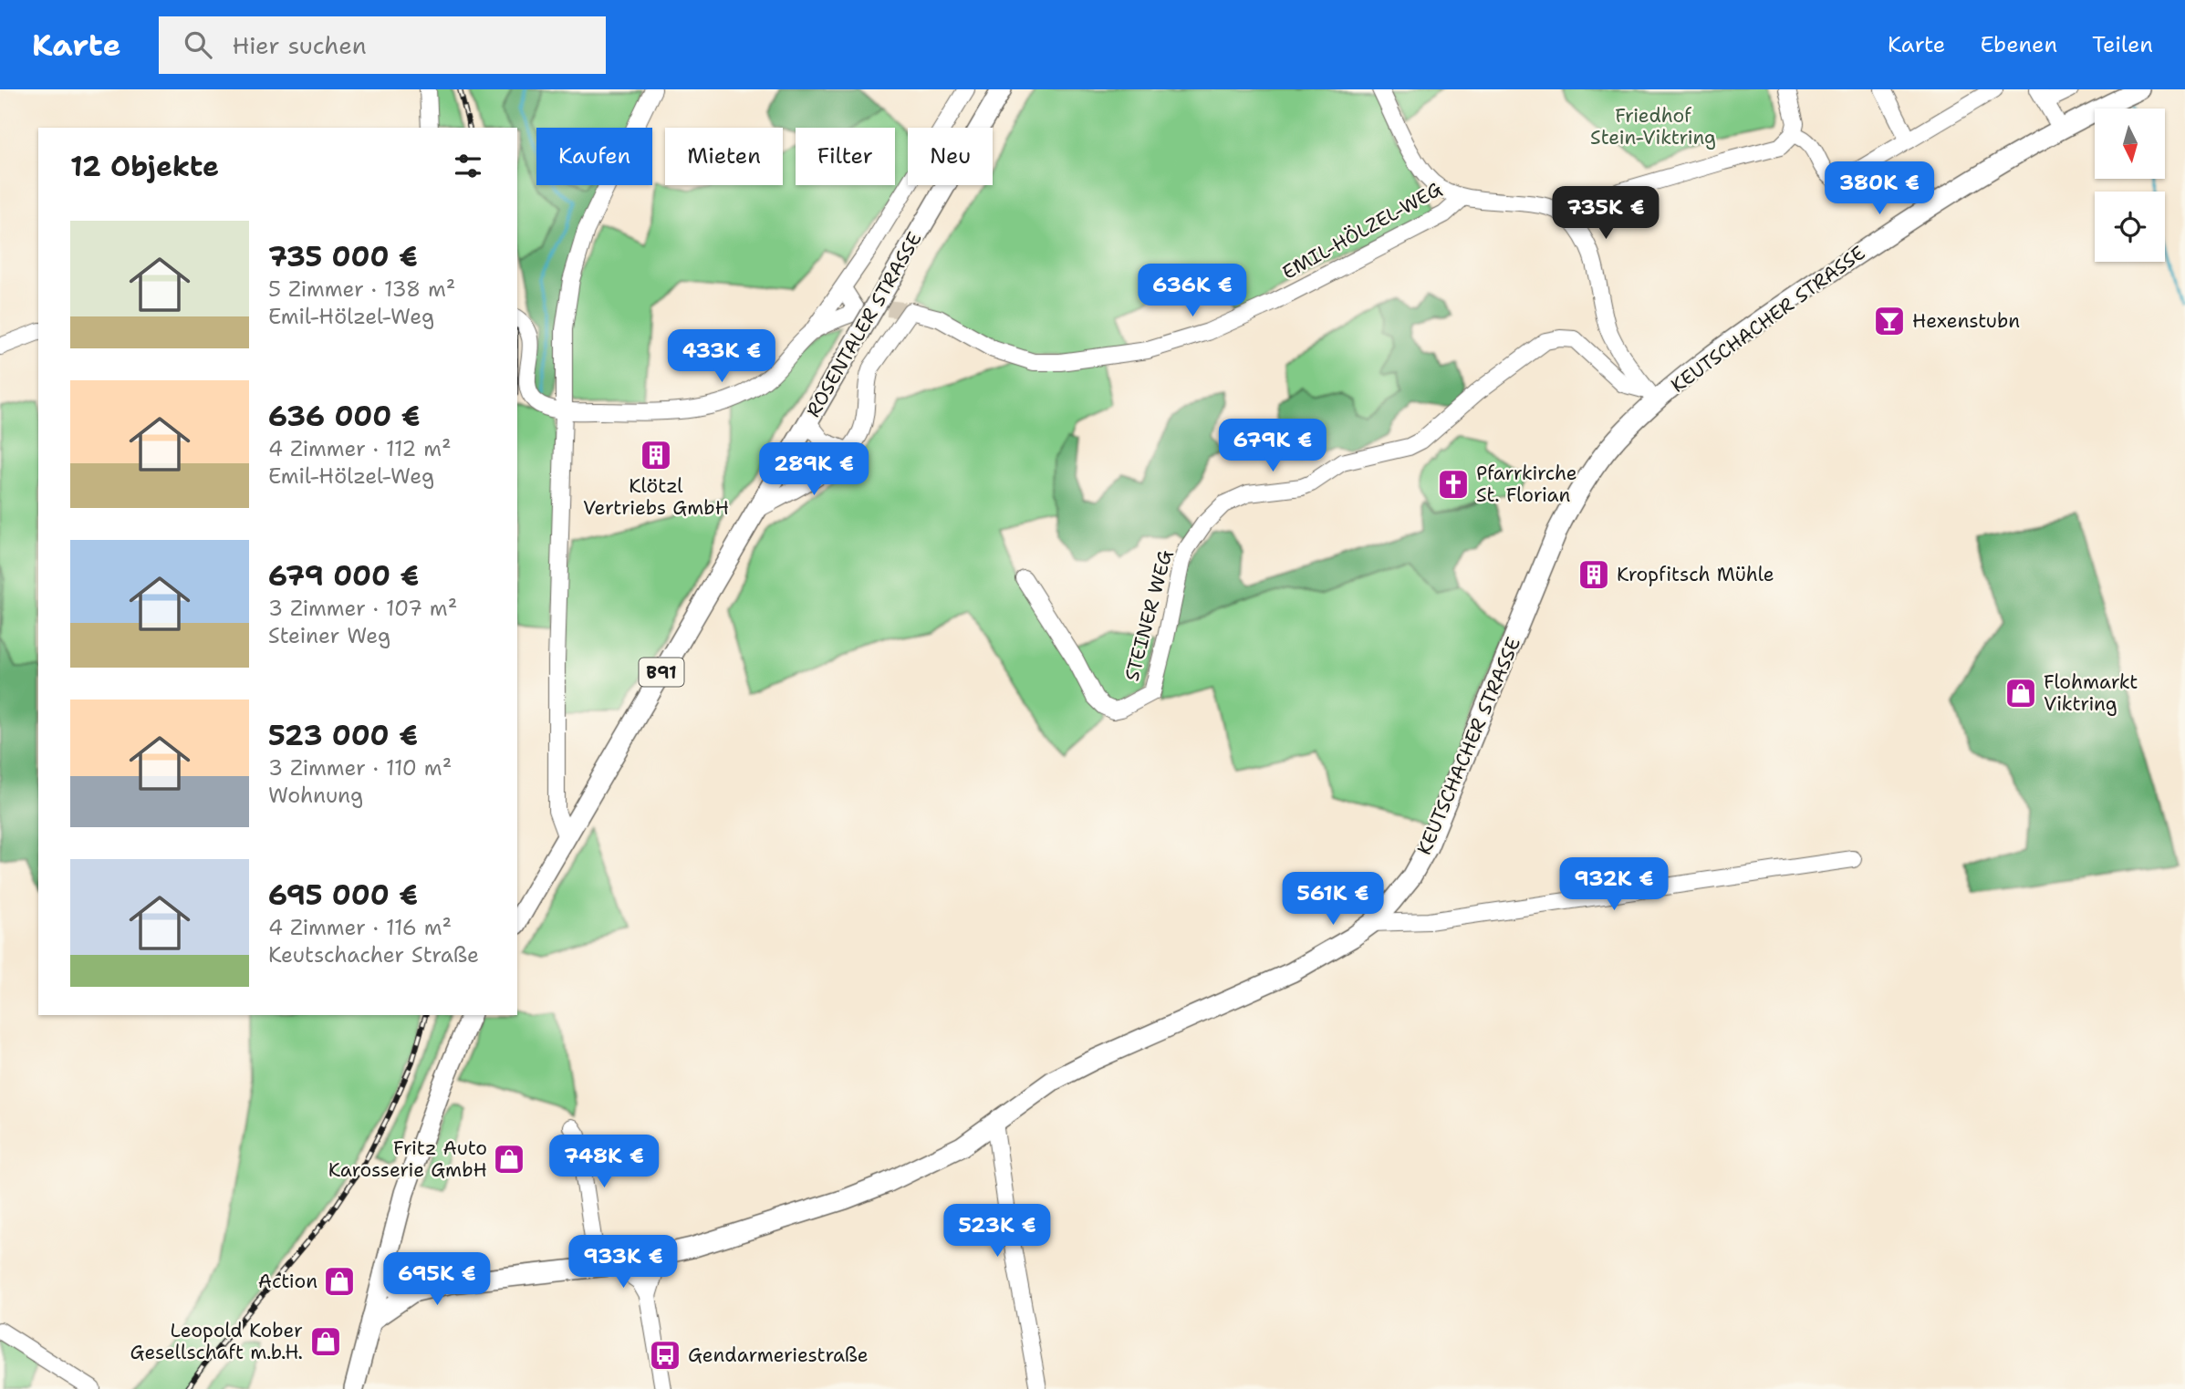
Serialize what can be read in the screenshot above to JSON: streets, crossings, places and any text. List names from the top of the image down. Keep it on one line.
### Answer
{"streets":{"main road":["KEUTSCHACHER STRASSE","ROSENTALER STRASSE","B91"],"street":["EMIL-HÖLZEL-WEG","STEINER WEG"]},"crossings":[["EMIL-HÖLZEL-WEG","ROSENTALER STRASSE"],["KEUTSCHACHER STRASSE","STEINER WEG"]],"parks":["Friedhof Stein-Viktring"],"places":{"bar":["Hexenstubn"],"building":["Klötzl Vertriebs GmbH","Kropfitsch Mühle"],"church":["Pfarrkirche St. Florian"],"shop":["Flohmarkt Viktring","Fritz Auto Karosserie GmbH","Action","Leopold Kober Gesellschaft m.b.H."],"bus stop":["Gendarmeriestraße"]},"north":"bottom","page":{"header":"Karte","search":"Hier suchen","nav":["Karte","Ebenen","Teilen"],"chip":["Kaufen","Mieten","Filter","Neu"],"heading":"12 Objekte","price":["380K €","735K €","636K €","433K €","679K €","289K €","932K €","561K €","748K €","523K €","933K €","695K €"],"list":[{"name":"735 000 €","note":"5 Zimmer · 138 m² · Emil-Hölzel-Weg"},{"name":"636 000 €","note":"4 Zimmer · 112 m² · Emil-Hölzel-Weg"},{"name":"679 000 €","note":"3 Zimmer · 107 m² · Steiner Weg"},{"name":"523 000 €","note":"3 Zimmer · 110 m² · Wohnung"},{"name":"695 000 €","note":"4 Zimmer · 116 m² · Keutschacher Straße"}]}}
